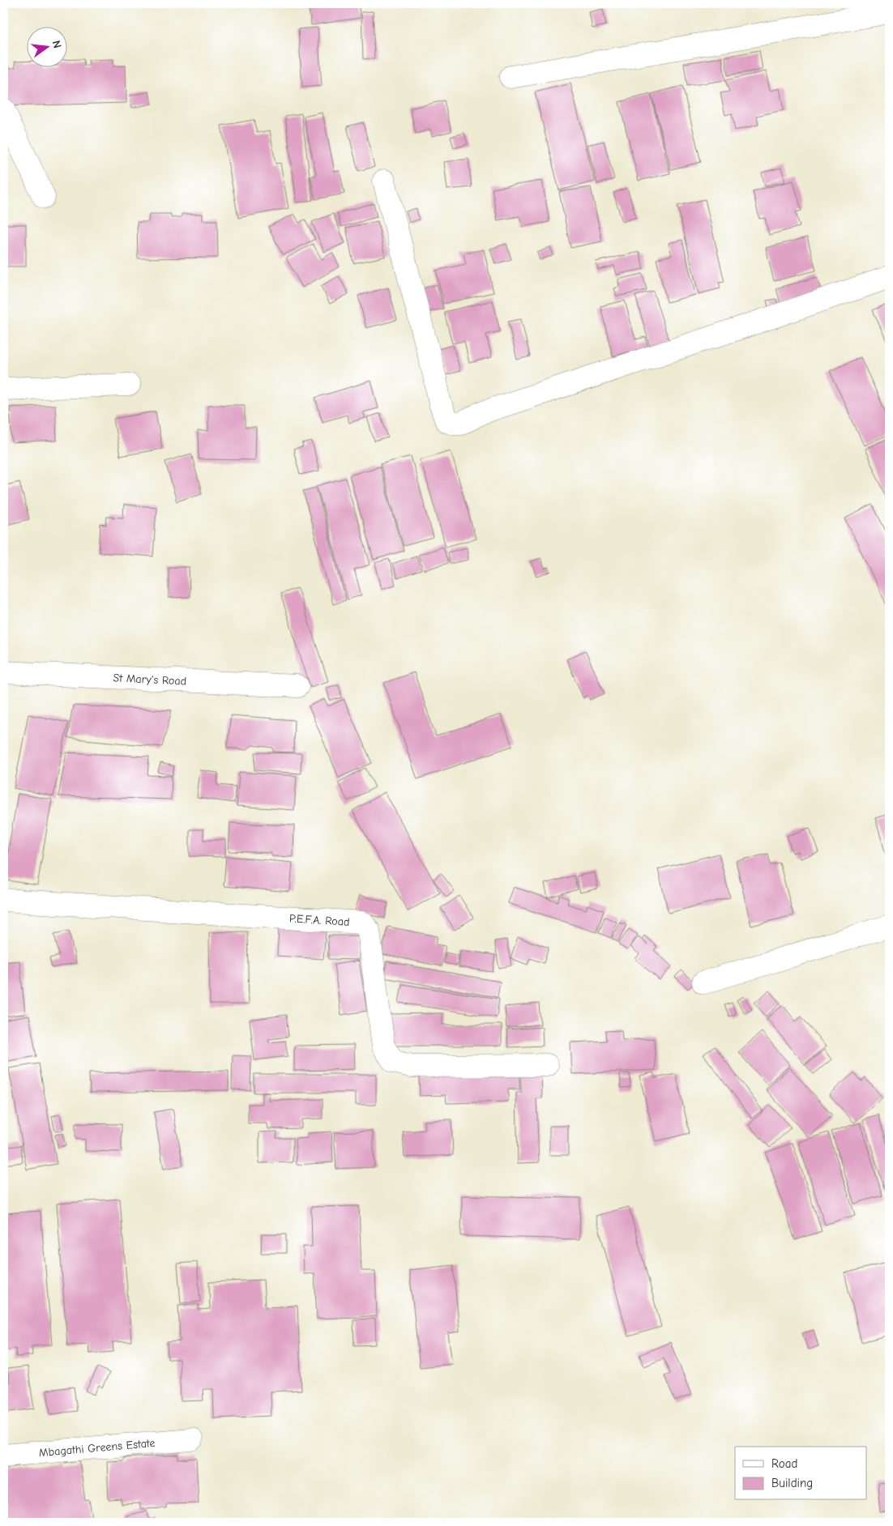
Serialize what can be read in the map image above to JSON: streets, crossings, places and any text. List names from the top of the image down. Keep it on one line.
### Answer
{"streets":{"street":["St Mary's Road","P.E.F.A. Road","Mbagathi Greens Estate"]},"legend":["Road","Building"],"north":"right"}
